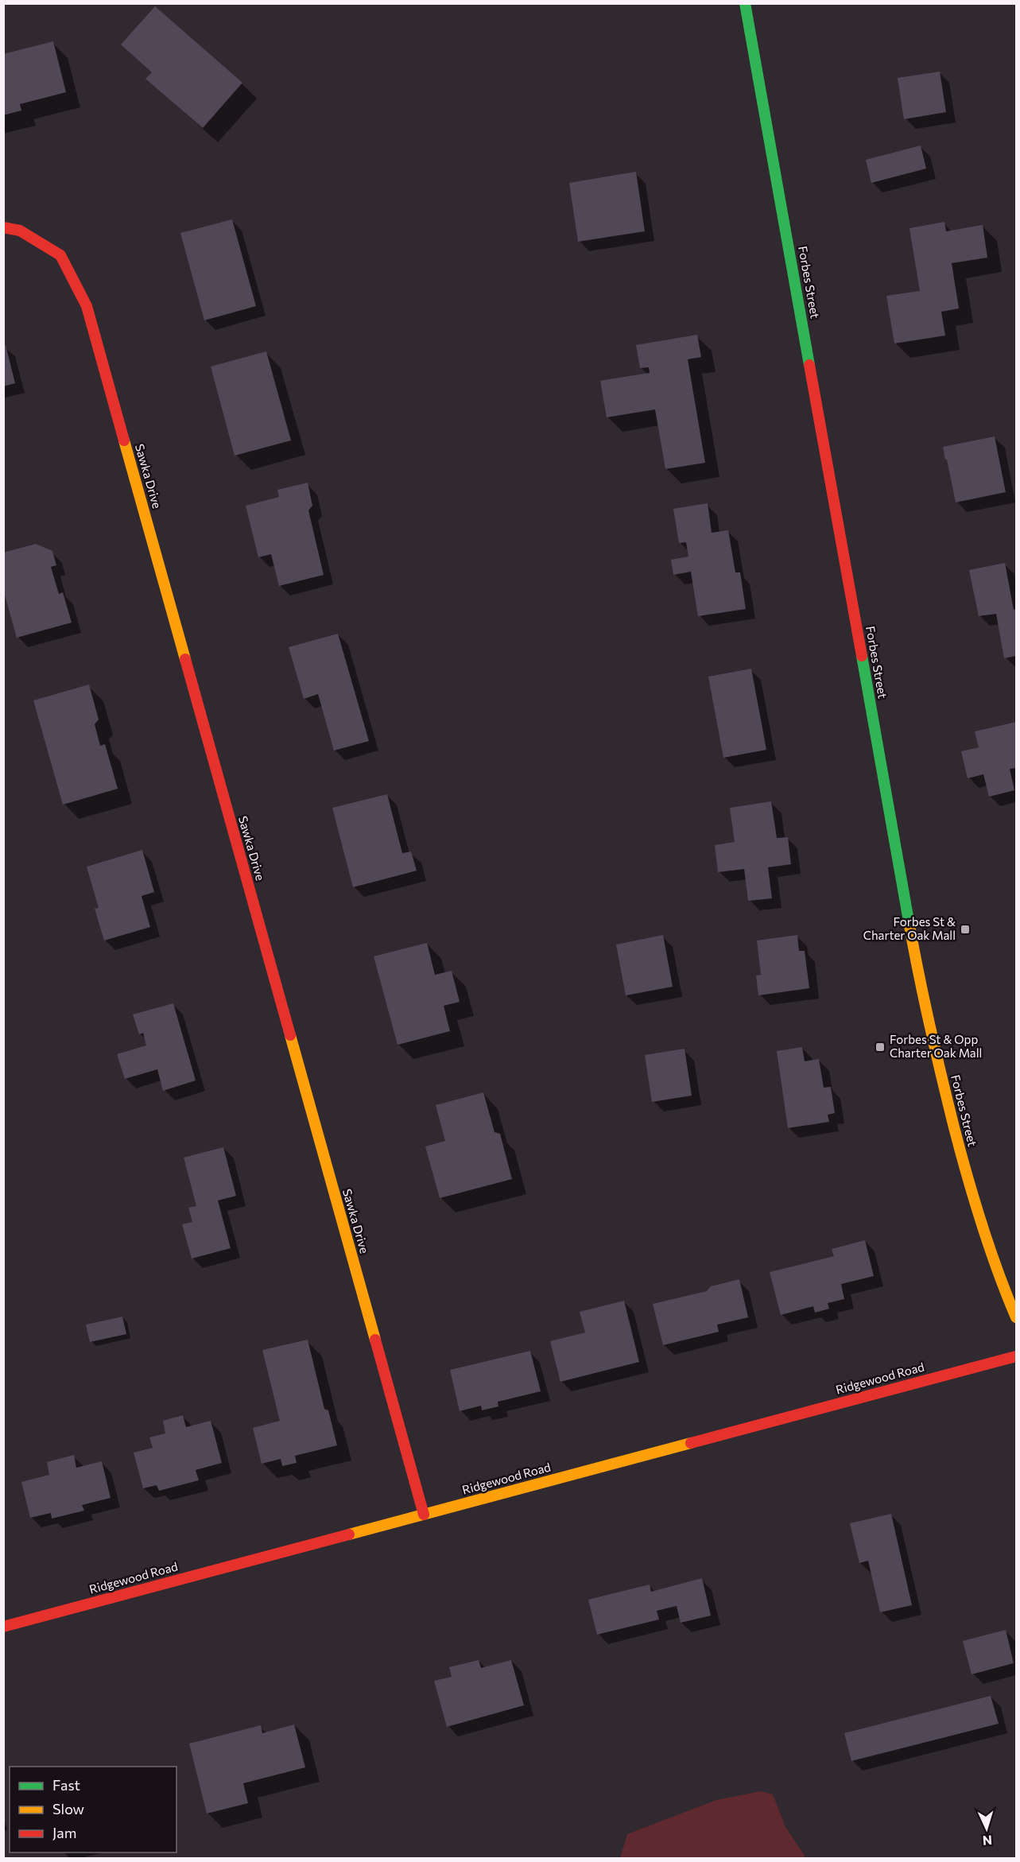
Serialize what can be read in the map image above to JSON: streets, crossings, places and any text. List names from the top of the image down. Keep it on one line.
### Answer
{"streets":{"street":["Forbes Street","Sawka Drive","Ridgewood Road"]},"crossings":[["Sawka Drive","Ridgewood Road"]],"places":{"transit":["Forbes St & Charter Oak Mall","Forbes St & Opp Charter Oak Mall"]},"legend":["Fast","Slow","Jam"],"north":"bottom"}
